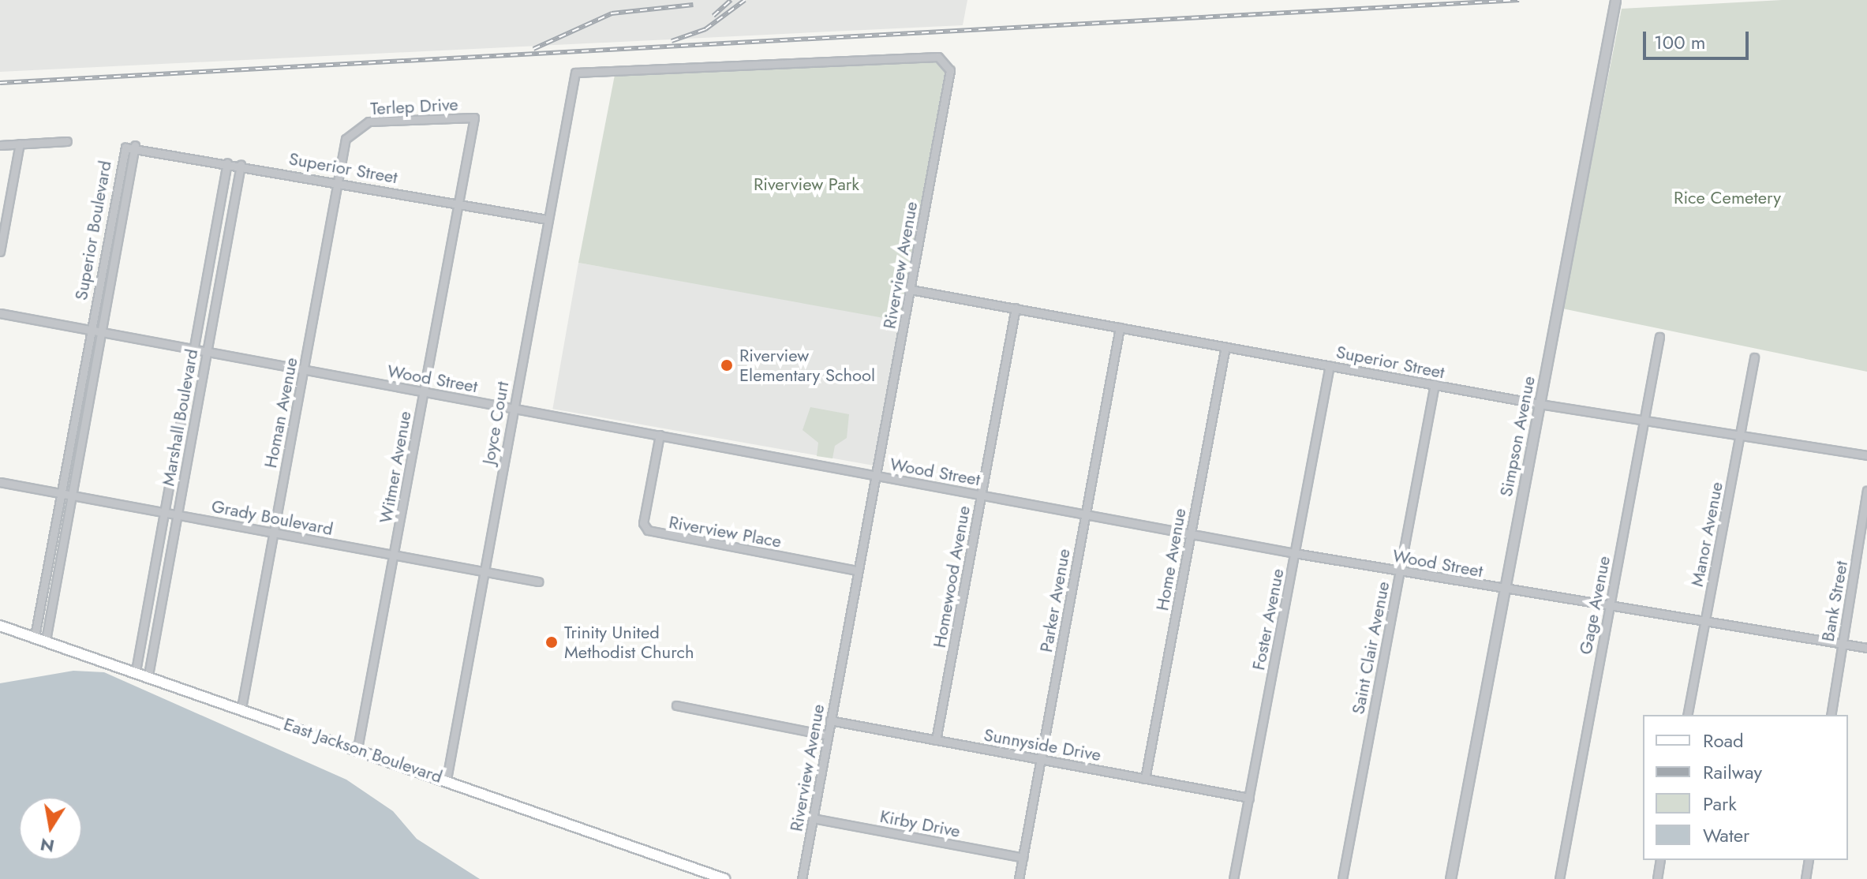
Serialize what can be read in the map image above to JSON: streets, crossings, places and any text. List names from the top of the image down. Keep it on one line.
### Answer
{"streets":{"main road":["East Jackson Boulevard"],"street":["Terlep Drive","Superior Street","Superior Boulevard","Riverview Avenue","Wood Street","Homan Avenue","Marshall Boulevard","Joyce Court","Simpson Avenue","Witmer Avenue","Grady Boulevard","Riverview Place","Manor Avenue","Home Avenue","Homewood Avenue","Parker Avenue","Bank Street","Gage Avenue","Foster Avenue","Saint Clair Avenue","Sunnyside Drive","Kirby Drive"]},"crossings":[["Terlep Drive","Homan Avenue"],["Terlep Drive","Witmer Avenue"],["Superior Street","Superior Boulevard"],["Superior Street","Riverview Avenue"],["Superior Street","Homan Avenue"],["Superior Street","Marshall Boulevard"],["Superior Street","Joyce Court"],["Superior Street","Simpson Avenue"],["Superior Street","Witmer Avenue"],["Superior Street","Manor Avenue"],["Superior Street","Home Avenue"],["Superior Street","Homewood Avenue"],["Superior Street","Parker Avenue"],["Superior Street","Gage Avenue"],["Superior Street","Foster Avenue"],["Superior Street","Saint Clair Avenue"],["Superior Boulevard","Wood Street"],["Superior Boulevard","Grady Boulevard"],["Superior Boulevard","East Jackson Boulevard"],["Riverview Avenue","Wood Street"],["Riverview Avenue","Joyce Court"],["Riverview Avenue","Riverview Place"],["Riverview Avenue","Sunnyside Drive"],["Riverview Avenue","Kirby Drive"],["Wood Street","Homan Avenue"],["Wood Street","Marshall Boulevard"],["Wood Street","Joyce Court"],["Wood Street","Simpson Avenue"],["Wood Street","Witmer Avenue"],["Wood Street","Riverview Place"],["Wood Street","Manor Avenue"],["Wood Street","Home Avenue"],["Wood Street","Homewood Avenue"],["Wood Street","Parker Avenue"],["Wood Street","Bank Street"],["Wood Street","Gage Avenue"],["Wood Street","Foster Avenue"],["Wood Street","Saint Clair Avenue"],["Homan Avenue","Grady Boulevard"],["Homan Avenue","East Jackson Boulevard"],["Marshall Boulevard","Grady Boulevard"],["Marshall Boulevard","East Jackson Boulevard"],["Joyce Court","Grady Boulevard"],["Joyce Court","East Jackson Boulevard"],["Witmer Avenue","Grady Boulevard"],["Witmer Avenue","East Jackson Boulevard"],["Home Avenue","Sunnyside Drive"],["Homewood Avenue","Sunnyside Drive"],["Parker Avenue","Sunnyside Drive"],["Parker Avenue","Kirby Drive"],["Foster Avenue","Sunnyside Drive"]],"parks":["Riverview Park","Rice Cemetery"],"places":["Riverview Elementary School","Trinity United Methodist Church"],"legend":["Road","Railway","Park","Water"],"scale_bar":"100 m","north":"bottom"}
